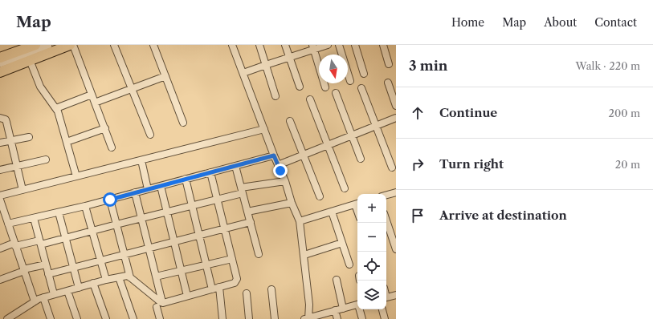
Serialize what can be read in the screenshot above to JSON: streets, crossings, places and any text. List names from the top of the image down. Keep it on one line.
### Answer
{"north":"bottom","page":{"header":"Map","nav":["Home","Map","About","Contact"],"heading":["3 min","Walk · 220 m"],"list":[["Continue","200 m"],["Turn right","20 m"],"Arrive at destination"],"map_buttons":["+","−"]}}
